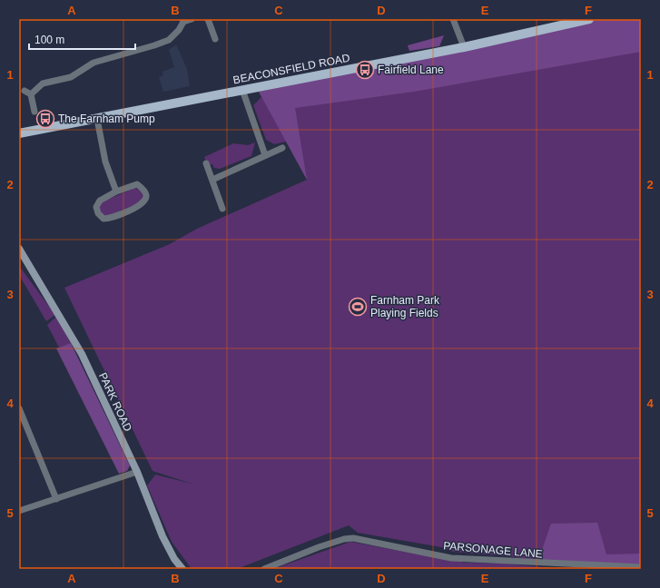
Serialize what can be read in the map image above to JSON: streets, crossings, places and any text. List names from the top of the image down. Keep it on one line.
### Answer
{"streets":{"main road":["BEACONSFIELD ROAD","PARK ROAD"],"street":["PARSONAGE LANE"]},"places":{"bus stop":["Fairfield Lane","The Farnham Pump"],"sports":["Farnham Park Playing Fields"]},"scale_bar":"100 m","grid":{"columns":["A","B","C","D","E","F"],"rows":["1","2","3","4","5"]}}
